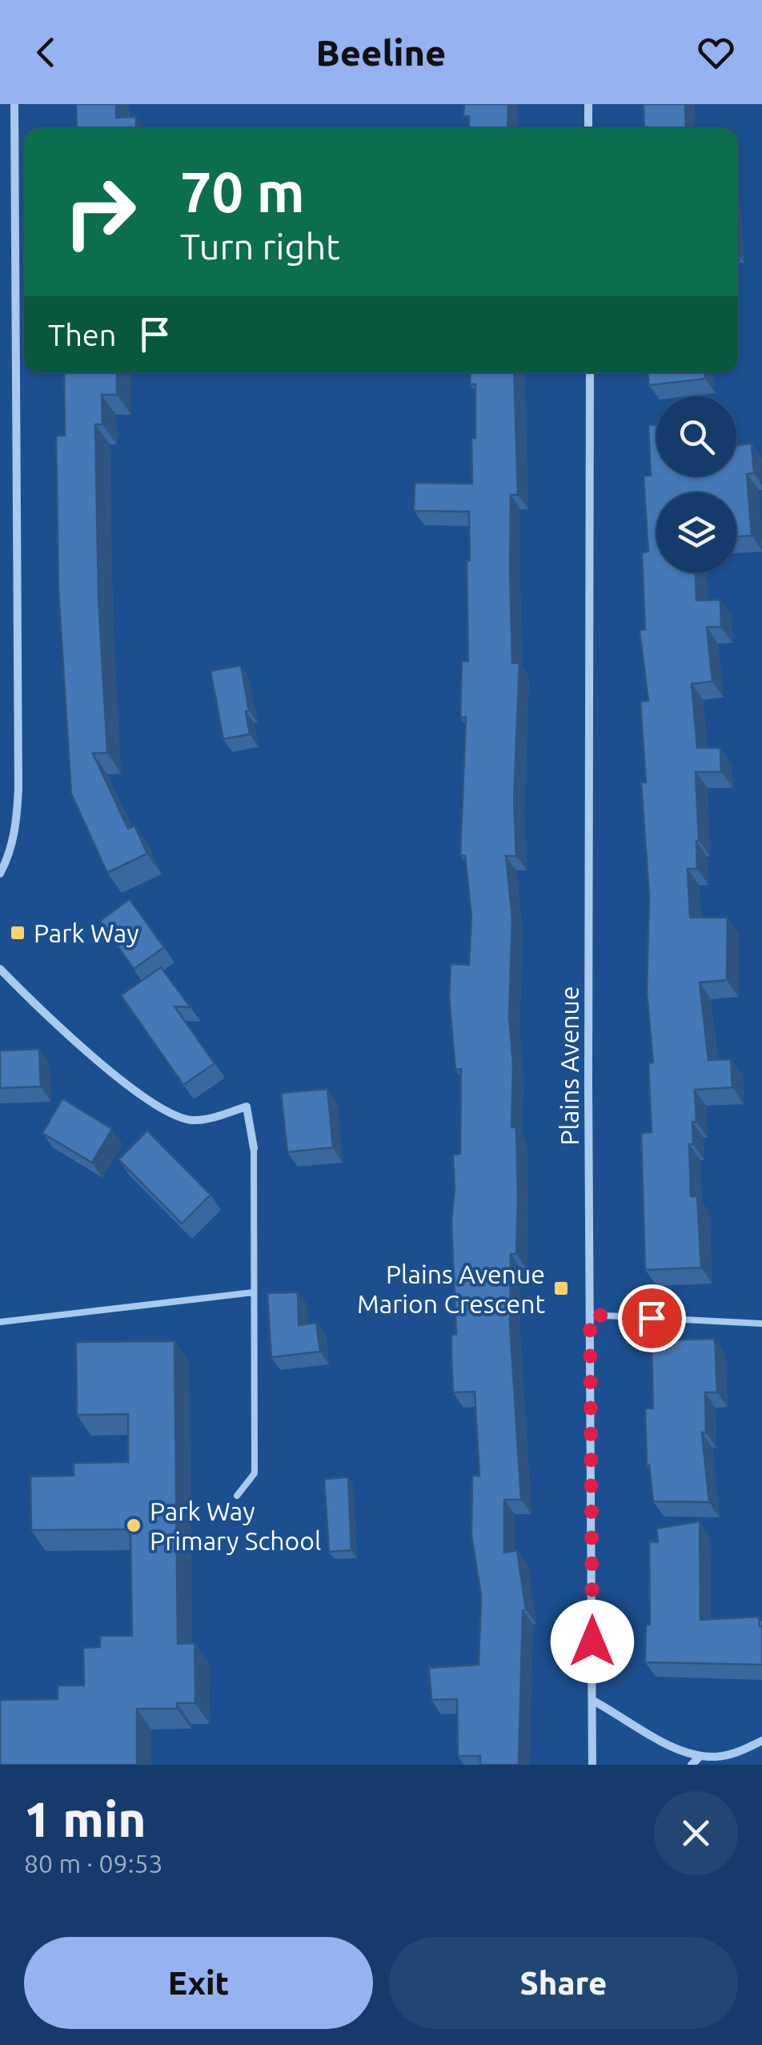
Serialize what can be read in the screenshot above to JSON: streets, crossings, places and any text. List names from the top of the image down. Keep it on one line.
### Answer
{"streets":{"street":["Plains Avenue"]},"places":{"transit":["Park Way","Plains Avenue Marion Crescent"],"other":["Park Way Primary School"]},"page":{"header":"Beeline","turn":["70 m","Turn right"],"then":"Then","heading":["1 min","80 m · 09:53"],"buttons":["Exit","Share"]}}
